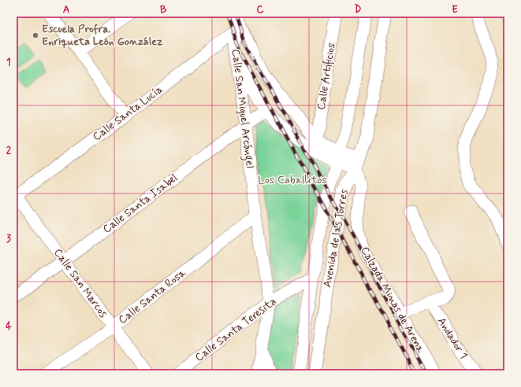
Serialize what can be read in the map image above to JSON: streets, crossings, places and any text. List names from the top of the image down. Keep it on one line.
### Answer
{"streets":{"street":["Calle Artificios","Calle San Miguel Arcángel","Calle Santa Lucía","Calle Santa Isabel","Avenida de las Torres","Calle San Marcos","Calle Santa Rosa","Calzada Minas de Arena","Calle Santa Teresita","Andador 1"]},"crossings":[["Calle San Miguel Arcángel","Calle Santa Lucía"],["Calle San Miguel Arcángel","Calle Santa Isabel"],["Calle San Miguel Arcángel","Calle Santa Rosa"],["Calle San Miguel Arcángel","Calle Santa Teresita"],["Calle Santa Lucía","Calle San Marcos"],["Calle Santa Isabel","Calle San Marcos"],["Avenida de las Torres","Calzada Minas de Arena"],["Avenida de las Torres","Calle Santa Teresita"],["Calle San Marcos","Calle Santa Rosa"]],"parks":["Los Caballitos"],"places":["Escuela Profra. Enriqueta León González"],"grid":{"columns":["A","B","C","D","E"],"rows":["1","2","3","4"]}}
